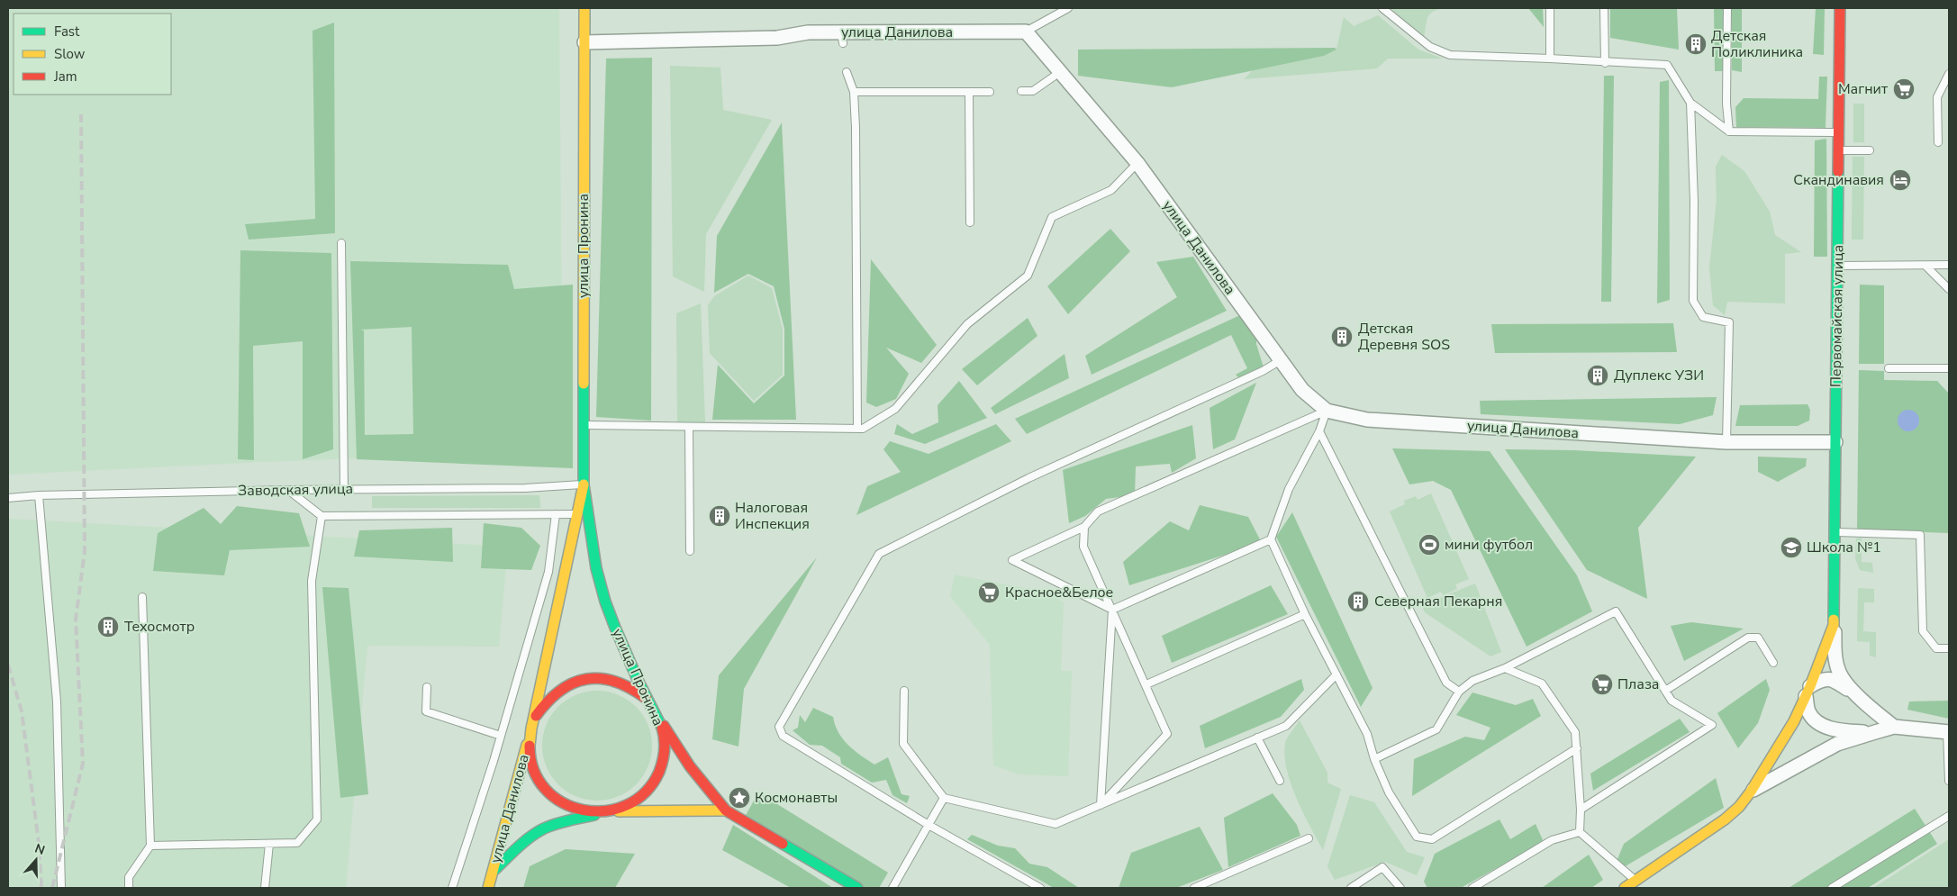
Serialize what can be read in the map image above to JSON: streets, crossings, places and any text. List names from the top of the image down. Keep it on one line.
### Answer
{"streets":{"main road":["улица Данилова","улица Пронина","Первомайская улица"],"lane":["Заводская улица"]},"crossings":[["улица Данилова","улица Пронина"],["улица Данилова","Первомайская улица"],["улица Пронина","Заводская улица"]],"places":{"building":["Детская Поликлиника","Детская Деревня SOS","Дуплекс УЗИ","Налоговая Инспекция","Северная Пекарня","Техосмотр"],"supermarket":["Магнит","Красное&Белое","Плаза"],"hotel":["Скандинавия"],"sports":["мини футбол"],"school or university":["Школа №1"],"place":["Космонавты"]},"legend":["Fast","Slow","Jam"],"north":"top"}
